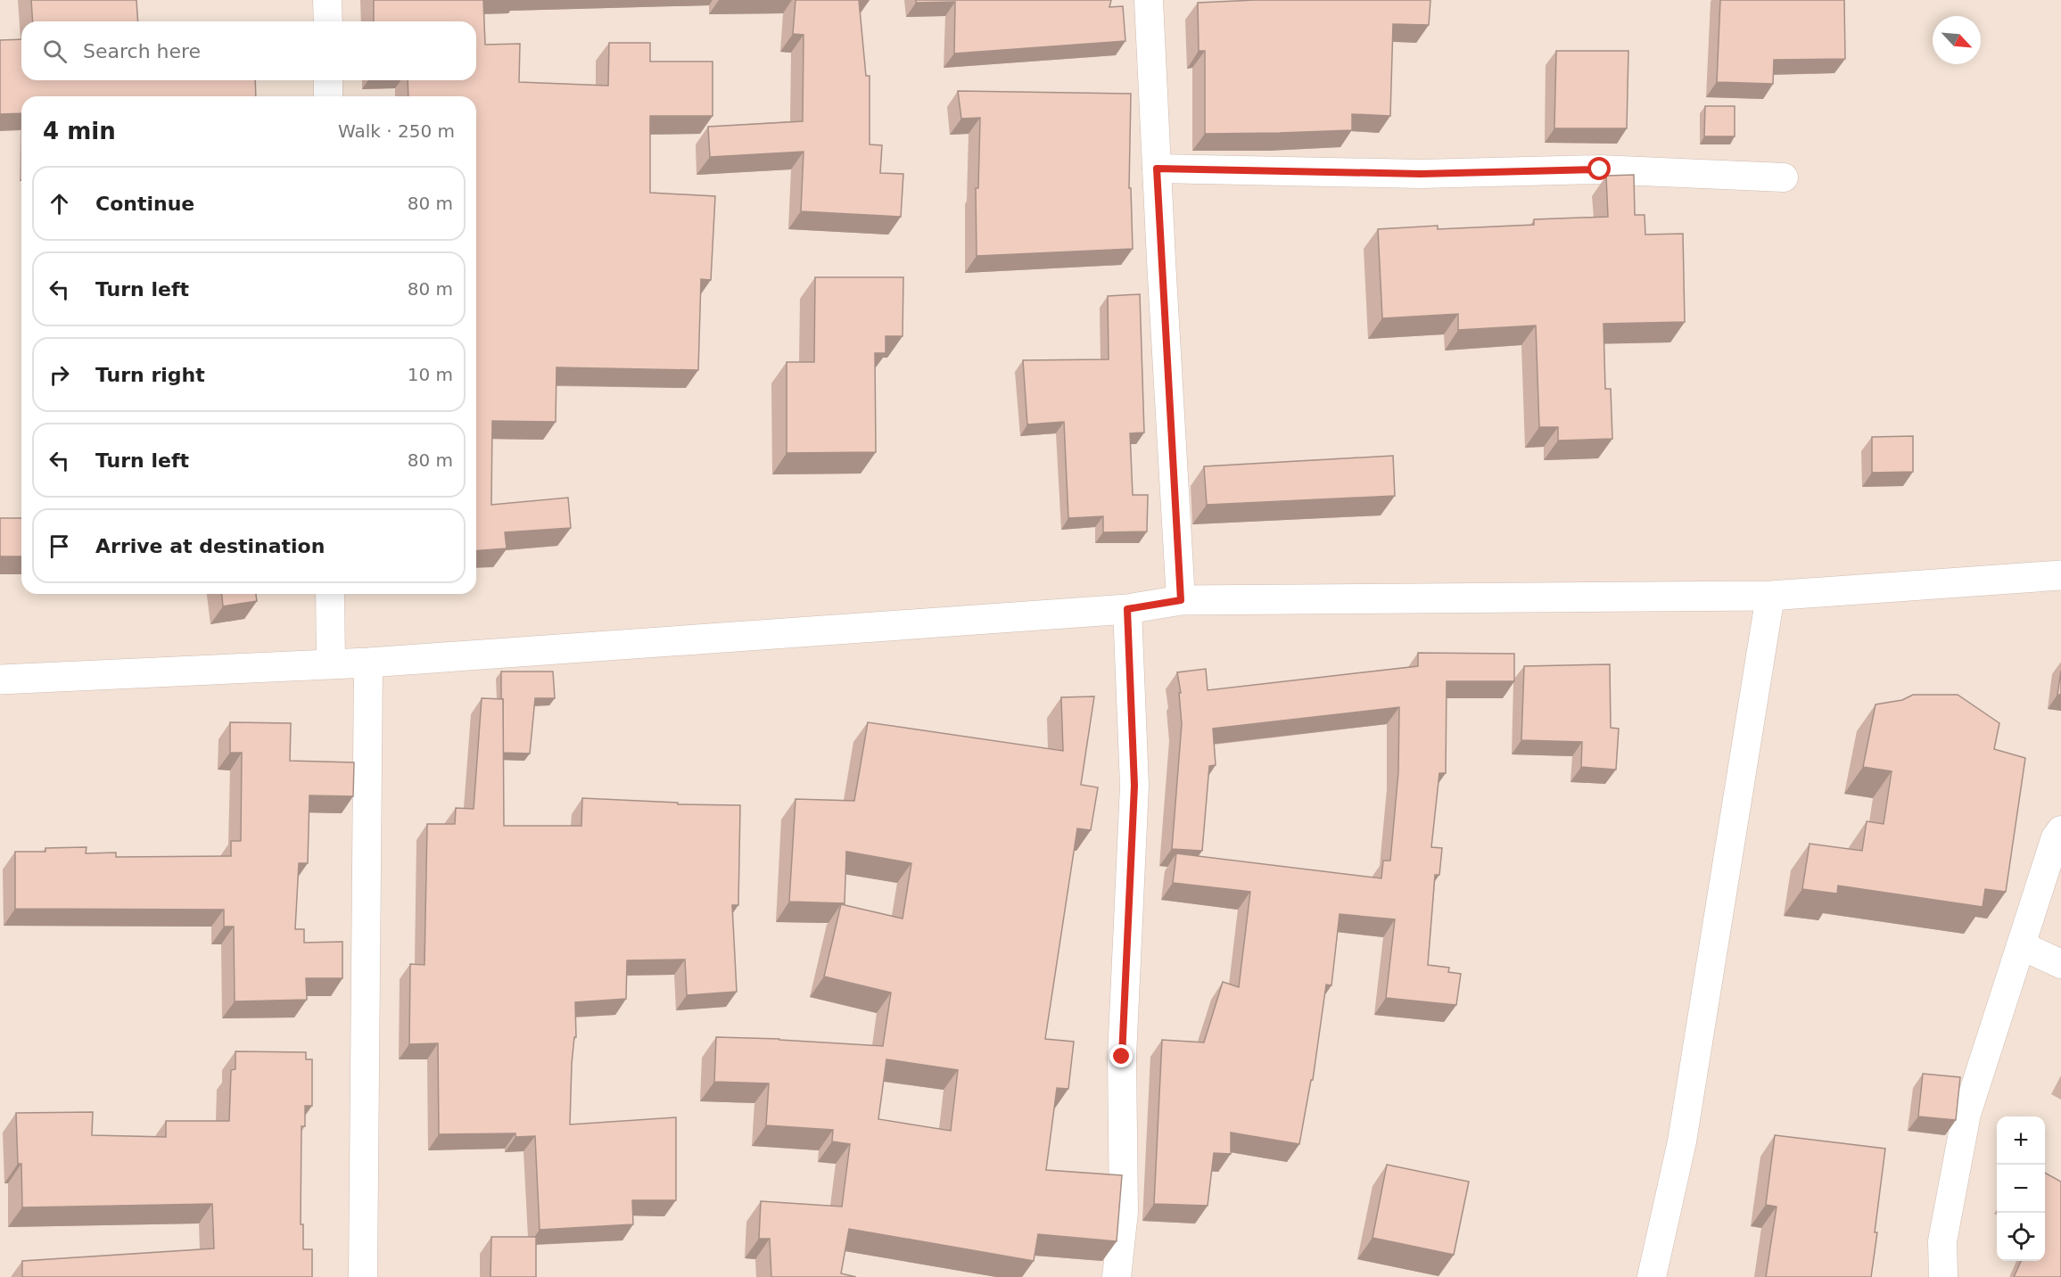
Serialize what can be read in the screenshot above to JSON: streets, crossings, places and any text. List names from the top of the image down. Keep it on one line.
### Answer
{"north":"bottom right","page":{"search":"Search here","heading":["4 min","Walk · 250 m"],"list":[["Continue","80 m"],["Turn left","80 m"],["Turn right","10 m"],["Turn left","80 m"],"Arrive at destination"],"map_buttons":["+","−"]}}
